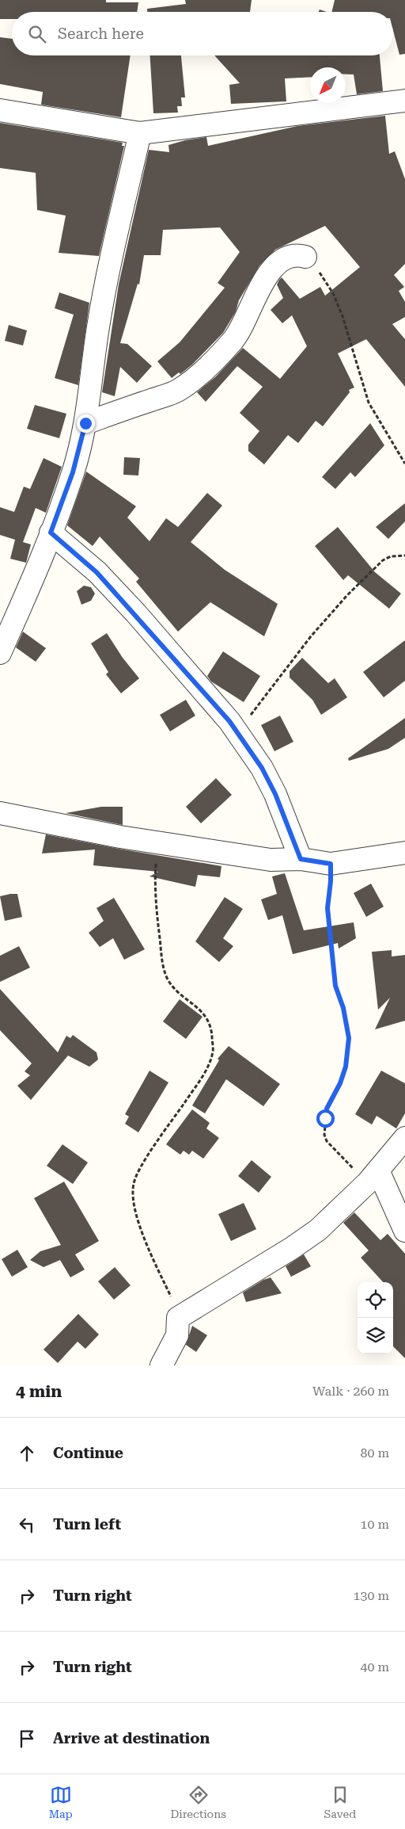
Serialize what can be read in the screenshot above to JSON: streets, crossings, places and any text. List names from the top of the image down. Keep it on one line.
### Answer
{"north":"bottom left","page":{"search":"Search here","heading":["4 min","Walk · 260 m"],"list":[["Continue","80 m"],["Turn left","10 m"],["Turn right","130 m"],["Turn right","40 m"],"Arrive at destination"],"nav":["Map","Directions","Saved"]}}
